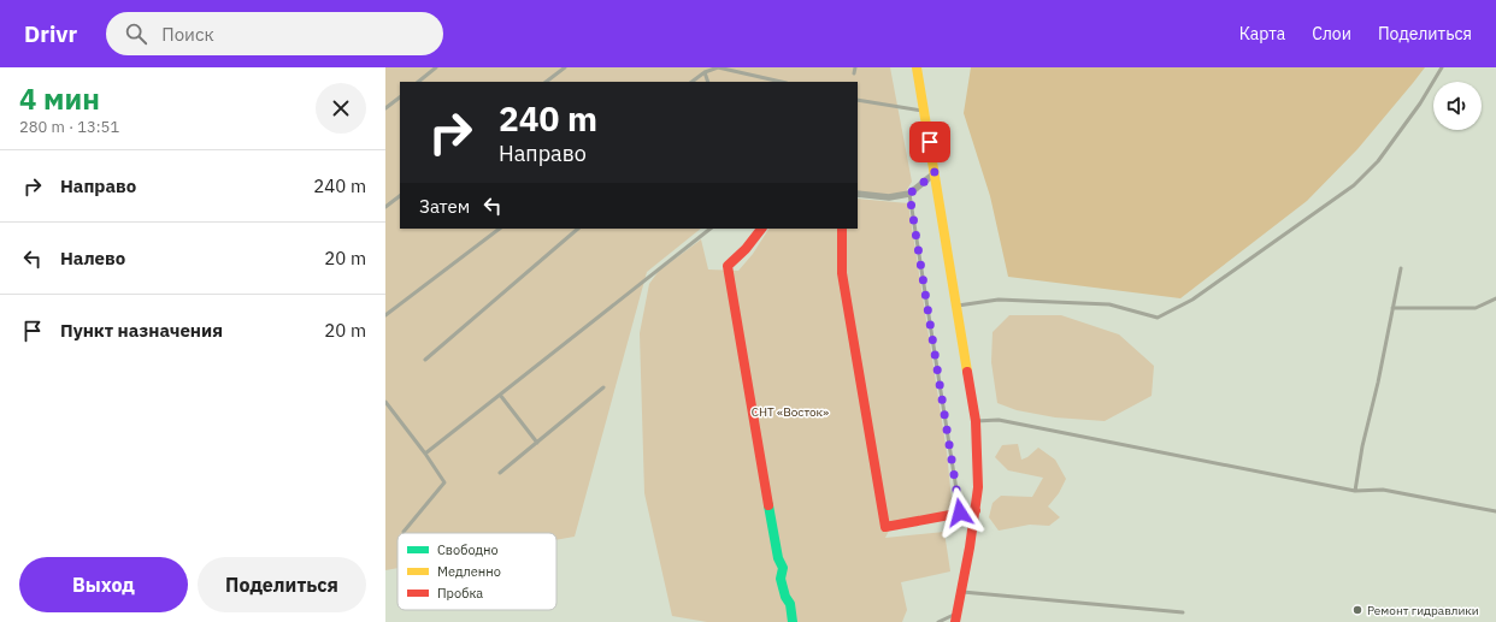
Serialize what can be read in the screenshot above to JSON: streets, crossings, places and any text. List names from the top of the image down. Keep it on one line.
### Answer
{"parks":["СНТ «Восток»"],"places":["Ремонт гидравлики"],"legend":["Свободно","Медленно","Пробка"],"page":{"header":"Drivr","search":"Поиск","nav":["Карта","Слои","Поделиться"],"heading":["4 мин","280 m · 13:51"],"turn":["240 m","Направо"],"list":[{"name":"Направо","value":"240 m"},{"name":"Налево","value":"20 m"},{"name":"Пункт назначения","value":"20 m"}],"then":"Затем","buttons":["Выход","Поделиться"]}}
